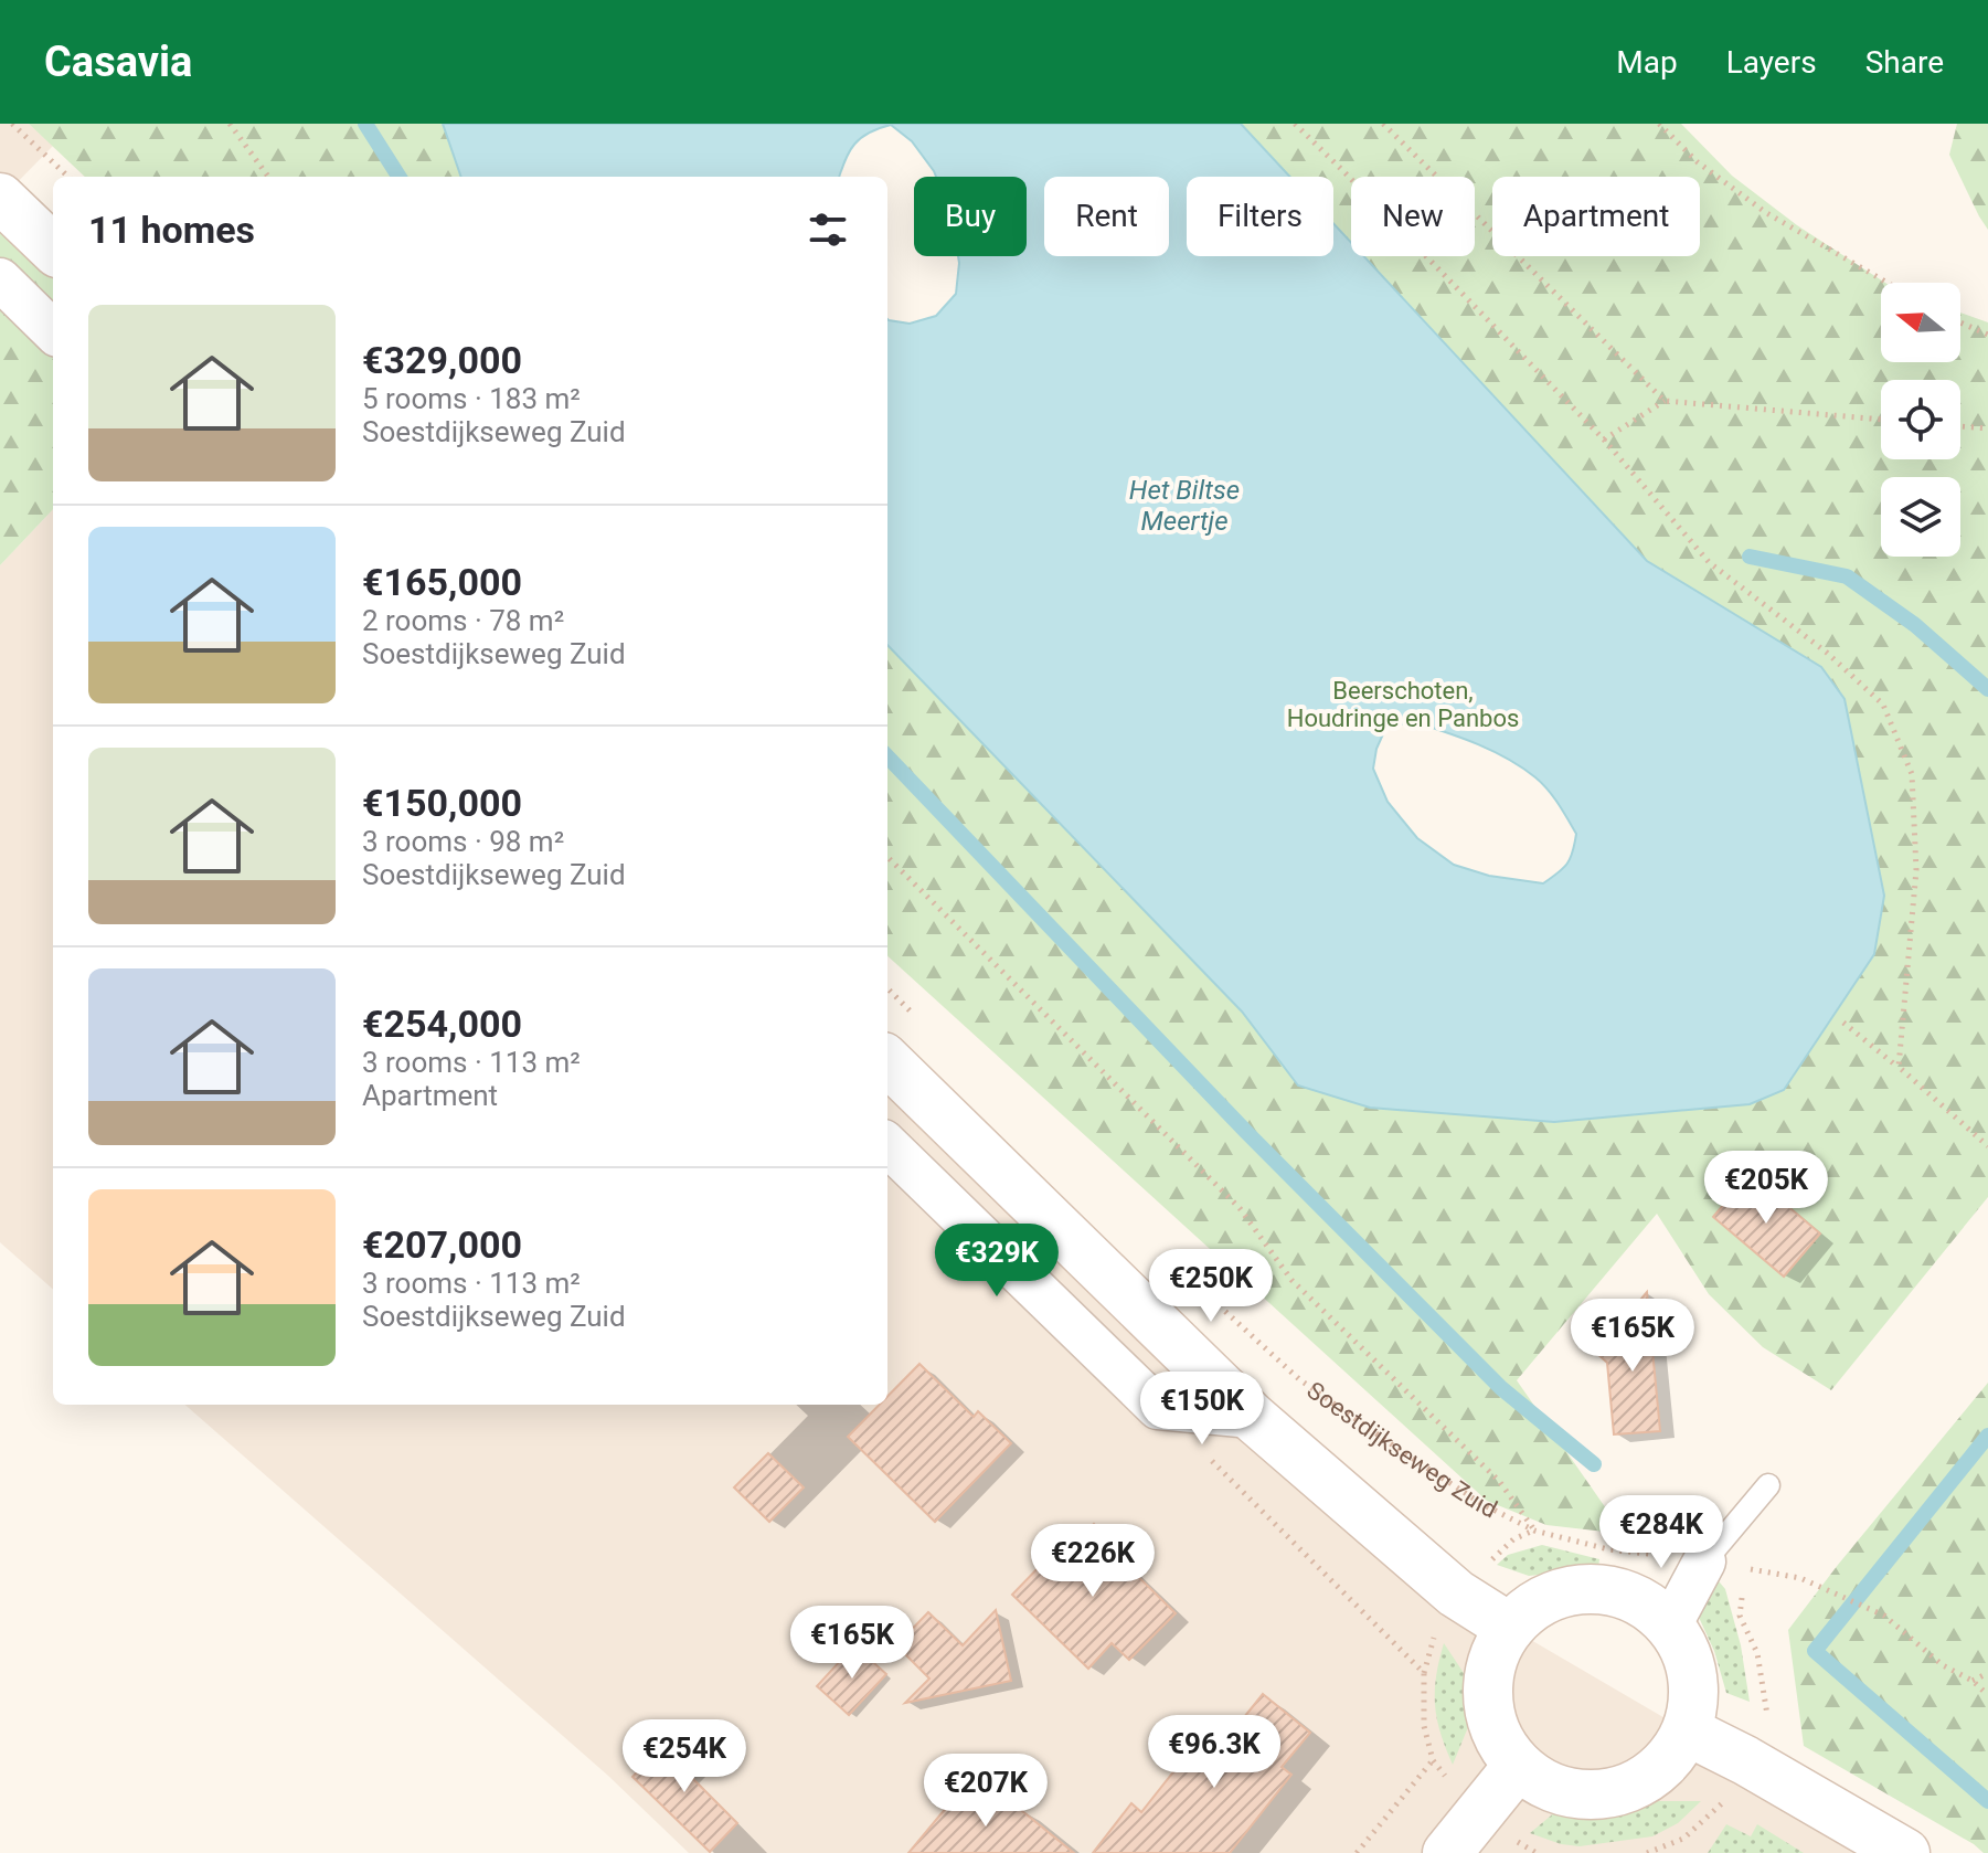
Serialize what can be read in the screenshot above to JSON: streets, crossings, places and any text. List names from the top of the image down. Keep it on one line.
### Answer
{"streets":{"path":["Soestdijkseweg Zuid"]},"water":["Het Biltse Meertje"],"parks":["Beerschoten, Houdringe en Panbos"],"north":"left","page":{"header":"Casavia","nav":["Map","Layers","Share"],"chip":["Buy","Rent","Filters","New","Apartment"],"heading":"11 homes","list":[{"name":"€329,000","note":"5 rooms · 183 m² · Soestdijkseweg Zuid"},{"name":"€165,000","note":"2 rooms · 78 m² · Soestdijkseweg Zuid"},{"name":"€150,000","note":"3 rooms · 98 m² · Soestdijkseweg Zuid"},{"name":"€254,000","note":"3 rooms · 113 m² · Apartment"},{"name":"€207,000","note":"3 rooms · 113 m² · Soestdijkseweg Zuid"}],"price":["€205K","€329K","€250K","€165K","€150K","€284K","€226K","€165K","€96.3K","€254K","€207K"]}}
